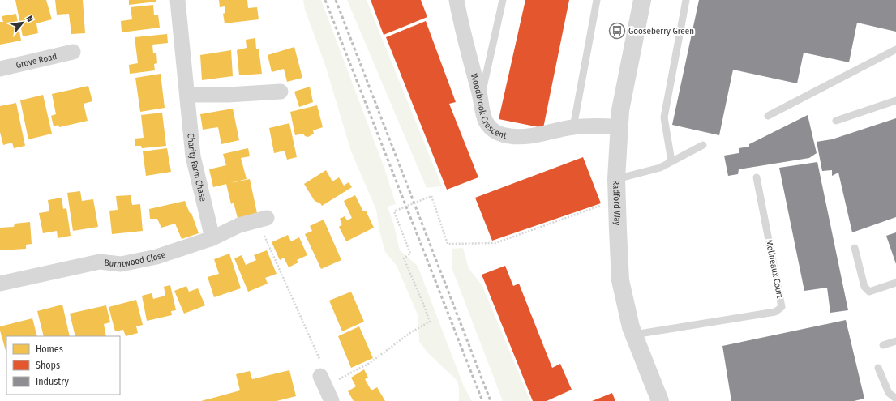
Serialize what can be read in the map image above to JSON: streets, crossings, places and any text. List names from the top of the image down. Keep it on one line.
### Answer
{"streets":{"street":["Grove Road","Woodbrook Crescent","Charity Farm Chase","Radford Way","Burntwood Close"],"lane":["Molineaux Court"]},"crossings":[["Woodbrook Crescent","Radford Way"],["Charity Farm Chase","Burntwood Close"],["Radford Way","Molineaux Court"]],"places":{"bus stop":["Gooseberry Green"]},"legend":["Homes","Shops","Industry"],"north":"top right"}
